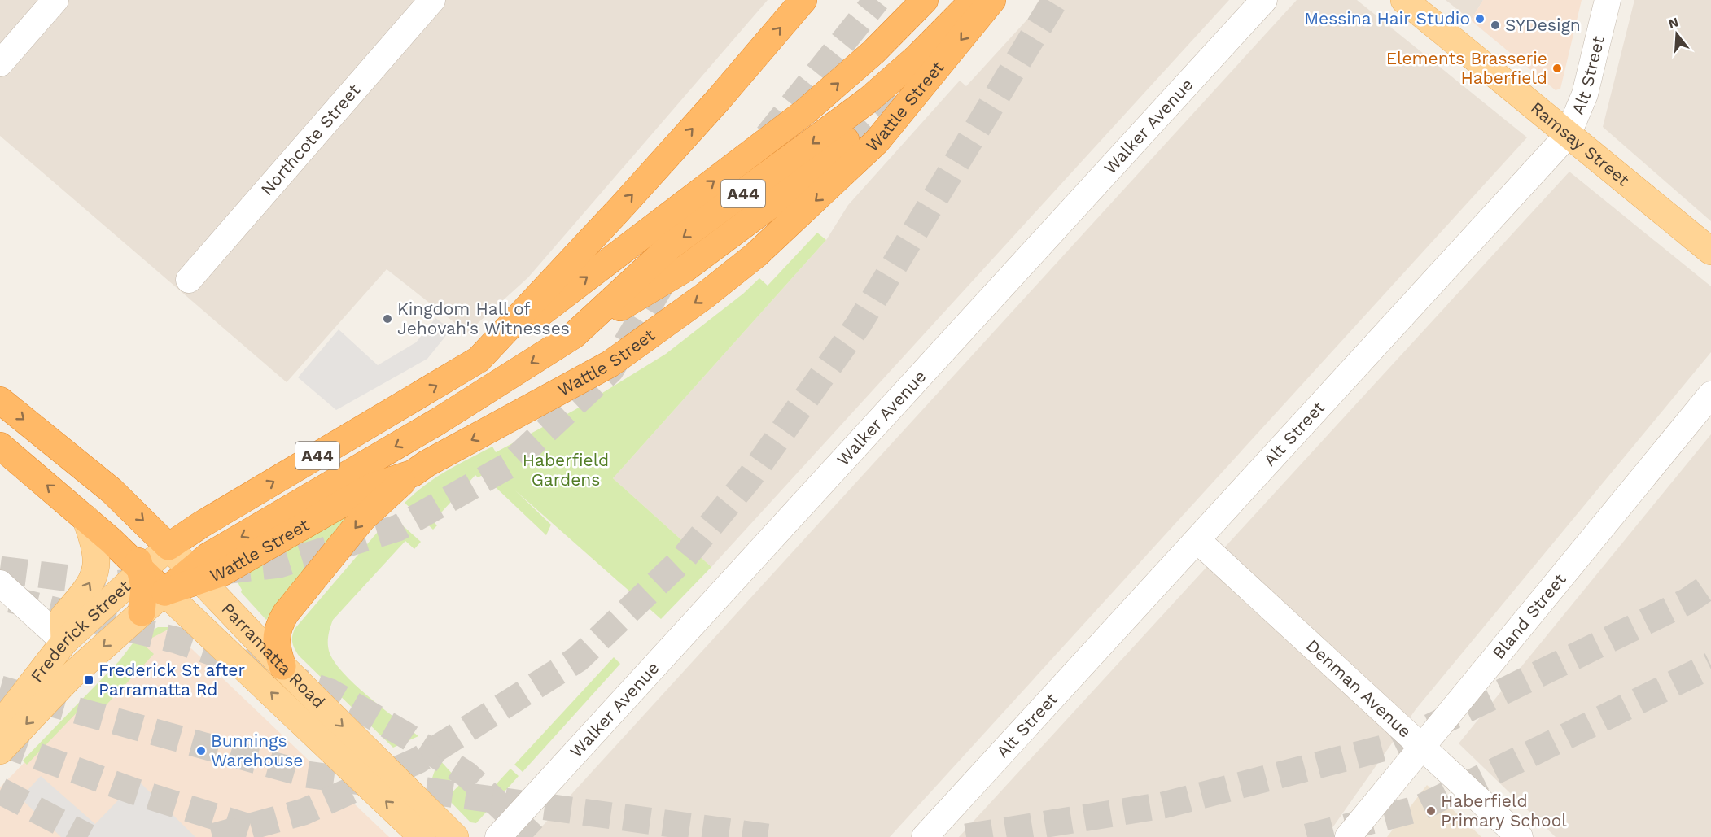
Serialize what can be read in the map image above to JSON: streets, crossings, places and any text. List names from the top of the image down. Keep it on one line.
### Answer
{"streets":{"highway":["Wattle Street","A44","Parramatta Road"],"main road":["Ramsay Street","Frederick Street"],"street":["Alt Street","Walker Avenue","Northcote Street","Bland Street","Denman Avenue"]},"crossings":[["Alt Street","Ramsay Street"],["Alt Street","Denman Avenue"],["Wattle Street","Frederick Street"],["Wattle Street","Parramatta Road"],["A44","Frederick Street"],["A44","Parramatta Road"],["Bland Street","Denman Avenue"],["Frederick Street","Parramatta Road"]],"parks":["Haberfield Gardens"],"places":{"other":["Messina Hair Studio","SYDesign","Elements Brasserie Haberfield","Kingdom Hall of Jehovah's Witnesses","Bunnings Warehouse","Haberfield Primary School"],"transit":["Frederick St after Parramatta Rd"]},"north":"top"}
